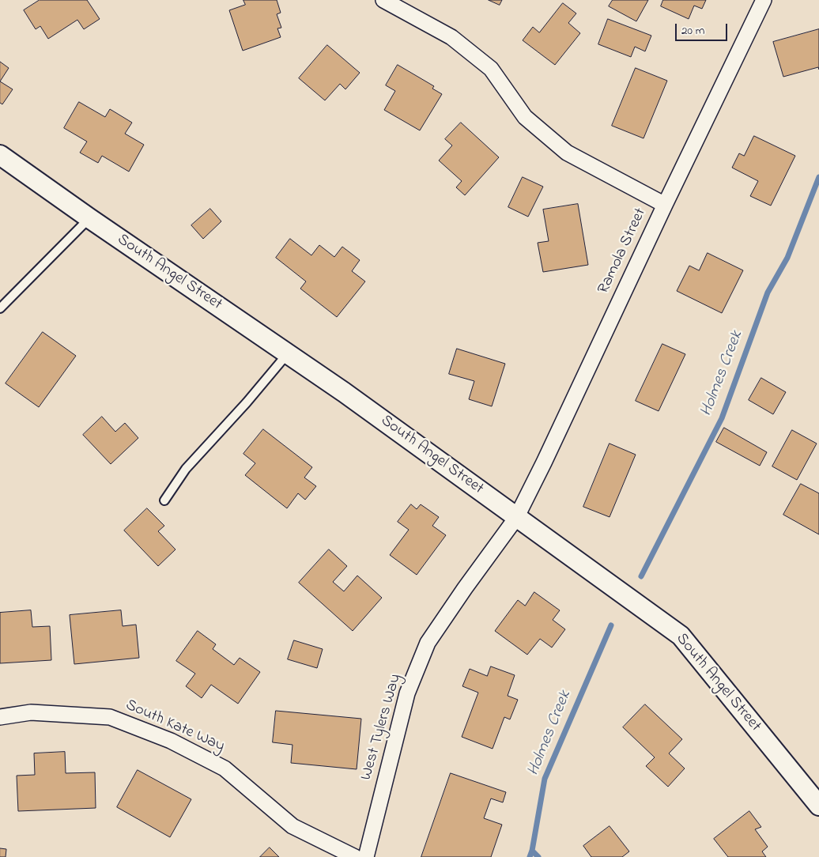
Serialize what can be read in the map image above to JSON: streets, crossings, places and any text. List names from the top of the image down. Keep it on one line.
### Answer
{"streets":{"street":["Ramola Street","South Angel Street","South Kate Way","West Tylers Way"]},"crossings":[["Ramola Street","South Angel Street"],["Ramola Street","West Tylers Way"],["South Angel Street","West Tylers Way"]],"water":["Holmes Creek"],"scale_bar":"20 m"}
